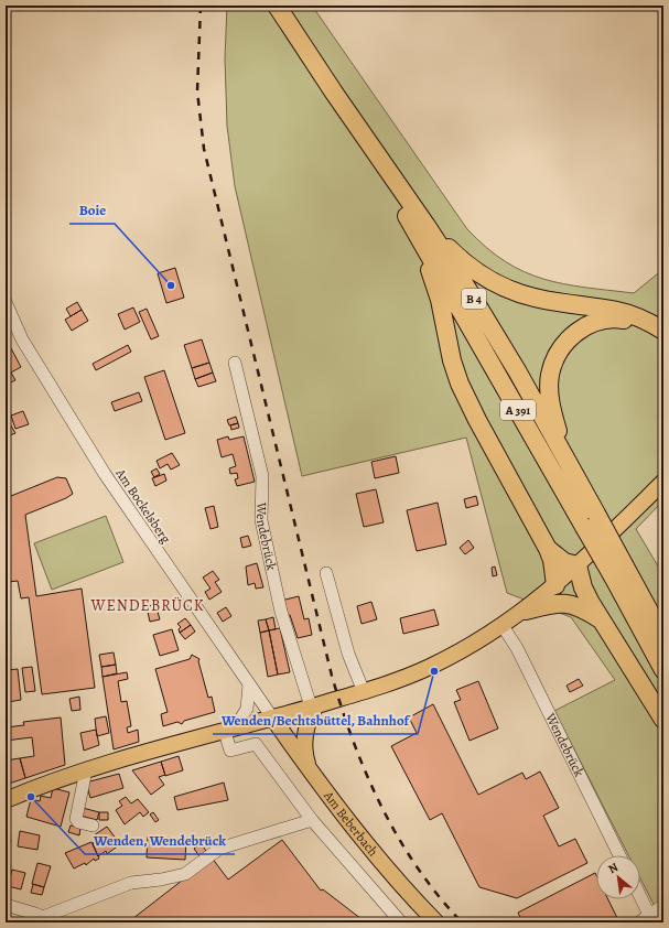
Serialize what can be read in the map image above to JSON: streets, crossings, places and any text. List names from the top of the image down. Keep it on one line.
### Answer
{"streets":{"highway":["B 4","A 391"],"main road":["Am Beberbach"],"street":["Am Bockelsberg","Wendebrück"]},"crossings":[["B 4","A 391"],["Am Bockelsberg","Am Beberbach"]],"districts":["WENDEBRÜCK"],"places":["Boie","Wenden/Bechtsbüttel, Bahnhof","Wenden, Wendebrück"],"north":"top left"}
